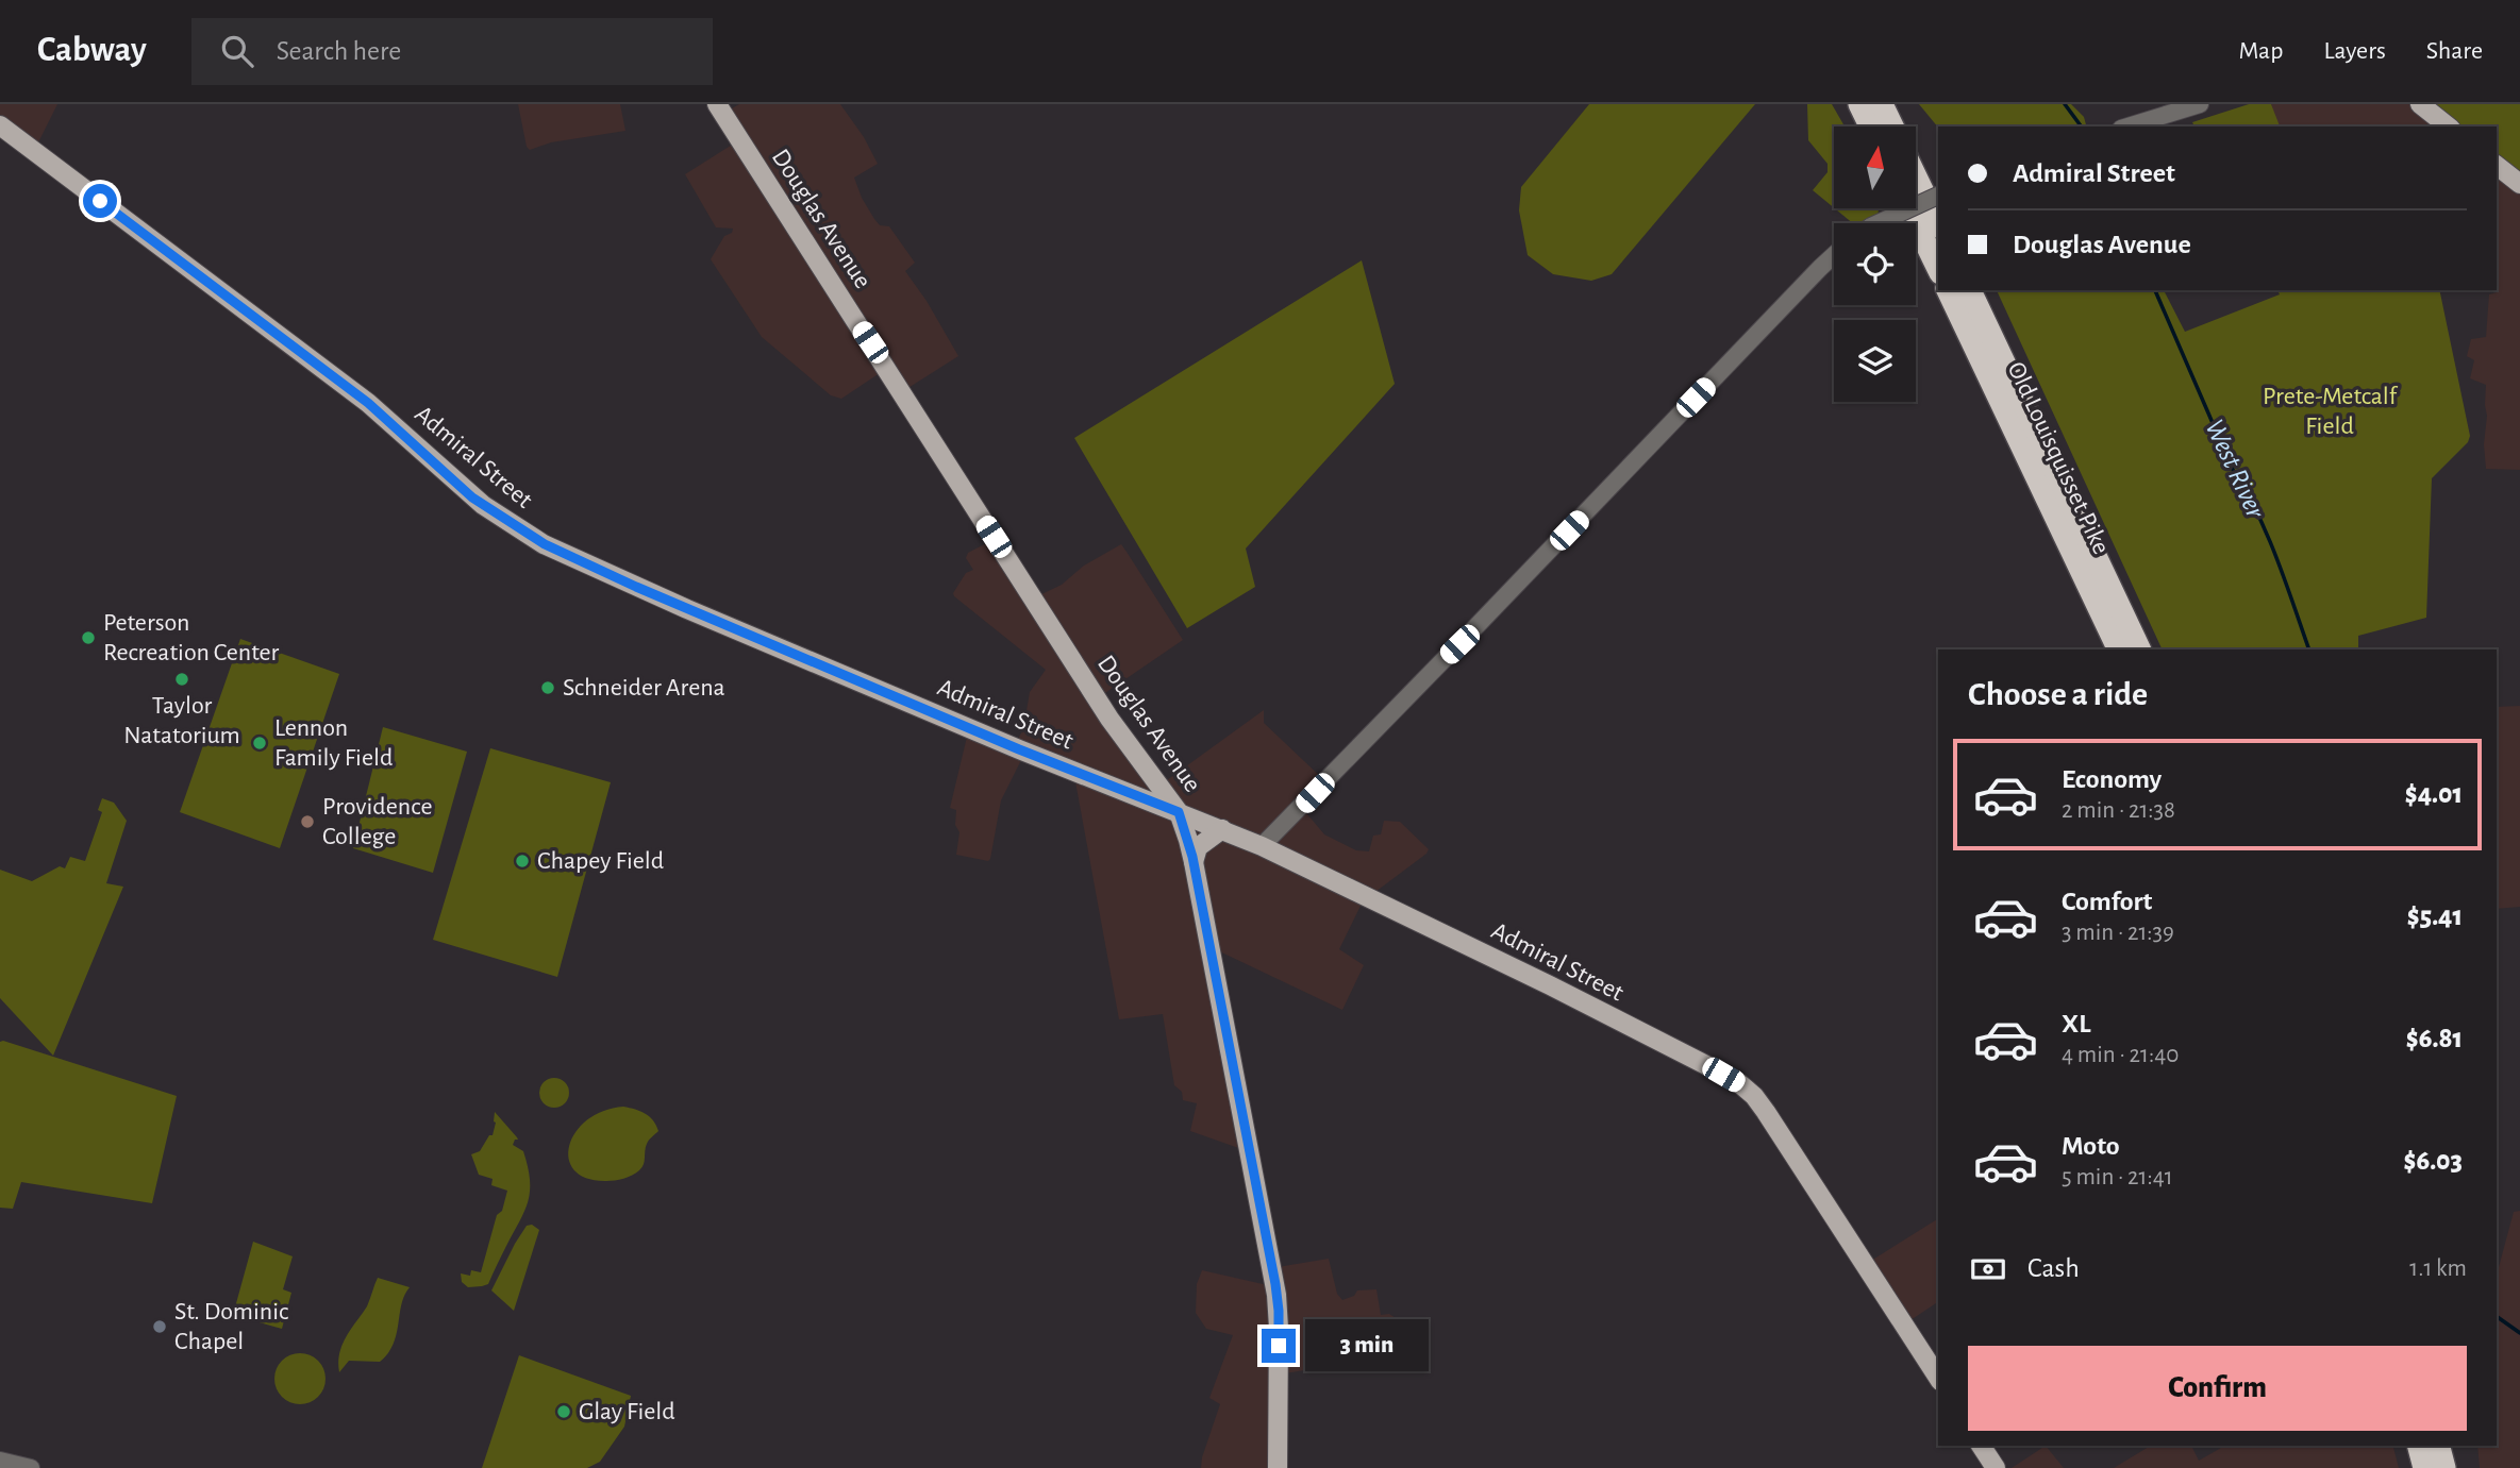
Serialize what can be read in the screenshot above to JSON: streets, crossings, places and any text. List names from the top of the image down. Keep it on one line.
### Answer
{"streets":{"highway":["Old Louisquisset Pike"],"main road":["Douglas Avenue","Admiral Street"]},"crossings":[["Douglas Avenue","Admiral Street"]],"water":["West River"],"parks":["Prete-Metcalf Field"],"places":["Peterson Recreation Center","Taylor Natatorium","Schneider Arena","Lennon Family Field","Providence College","Chapey Field","St. Dominic Chapel","Glay Field"],"north":"top","page":{"header":"Cabway","search":"Search here","nav":["Map","Layers","Share"],"banner":["Admiral Street","Douglas Avenue"],"heading":"Choose a ride","list":[{"name":"Economy","note":"2 min · 21:38","value":"$4.01"},{"name":"Comfort","note":"3 min · 21:39","value":"$5.41"},{"name":"XL","note":"4 min · 21:40","value":"$6.81"},{"name":"Moto","note":"5 min · 21:41","value":"$6.03"}],"pay":["Cash","1.1 km"],"bubble":"3 min","buttons":"Confirm"}}
